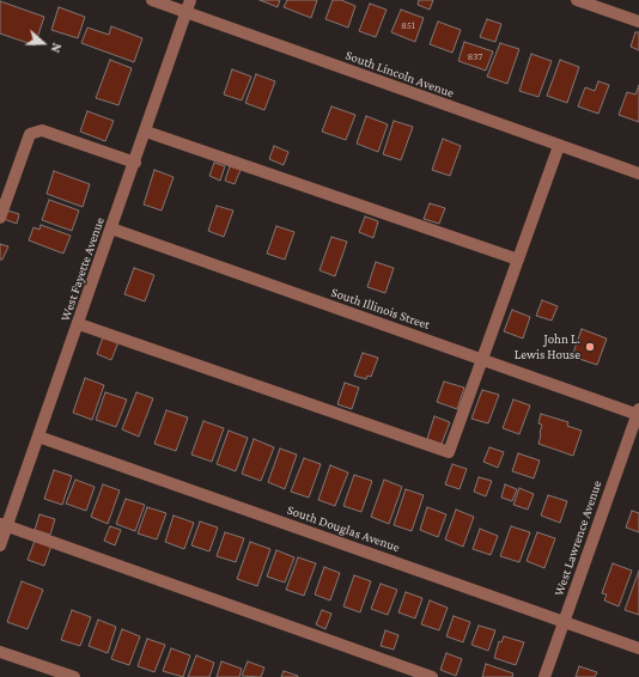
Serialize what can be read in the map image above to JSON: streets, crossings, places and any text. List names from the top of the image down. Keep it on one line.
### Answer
{"streets":{"street":["South Lincoln Avenue","West Fayette Avenue","South Illinois Street","South Douglas Avenue","West Lawrence Avenue"]},"crossings":[["South Lincoln Avenue","West Fayette Avenue"],["West Fayette Avenue","South Illinois Street"],["West Fayette Avenue","South Douglas Avenue"],["South Illinois Street","West Lawrence Avenue"],["South Douglas Avenue","West Lawrence Avenue"]],"places":["John L. Lewis House"],"house_numbers":["851","837"],"north":"right"}
